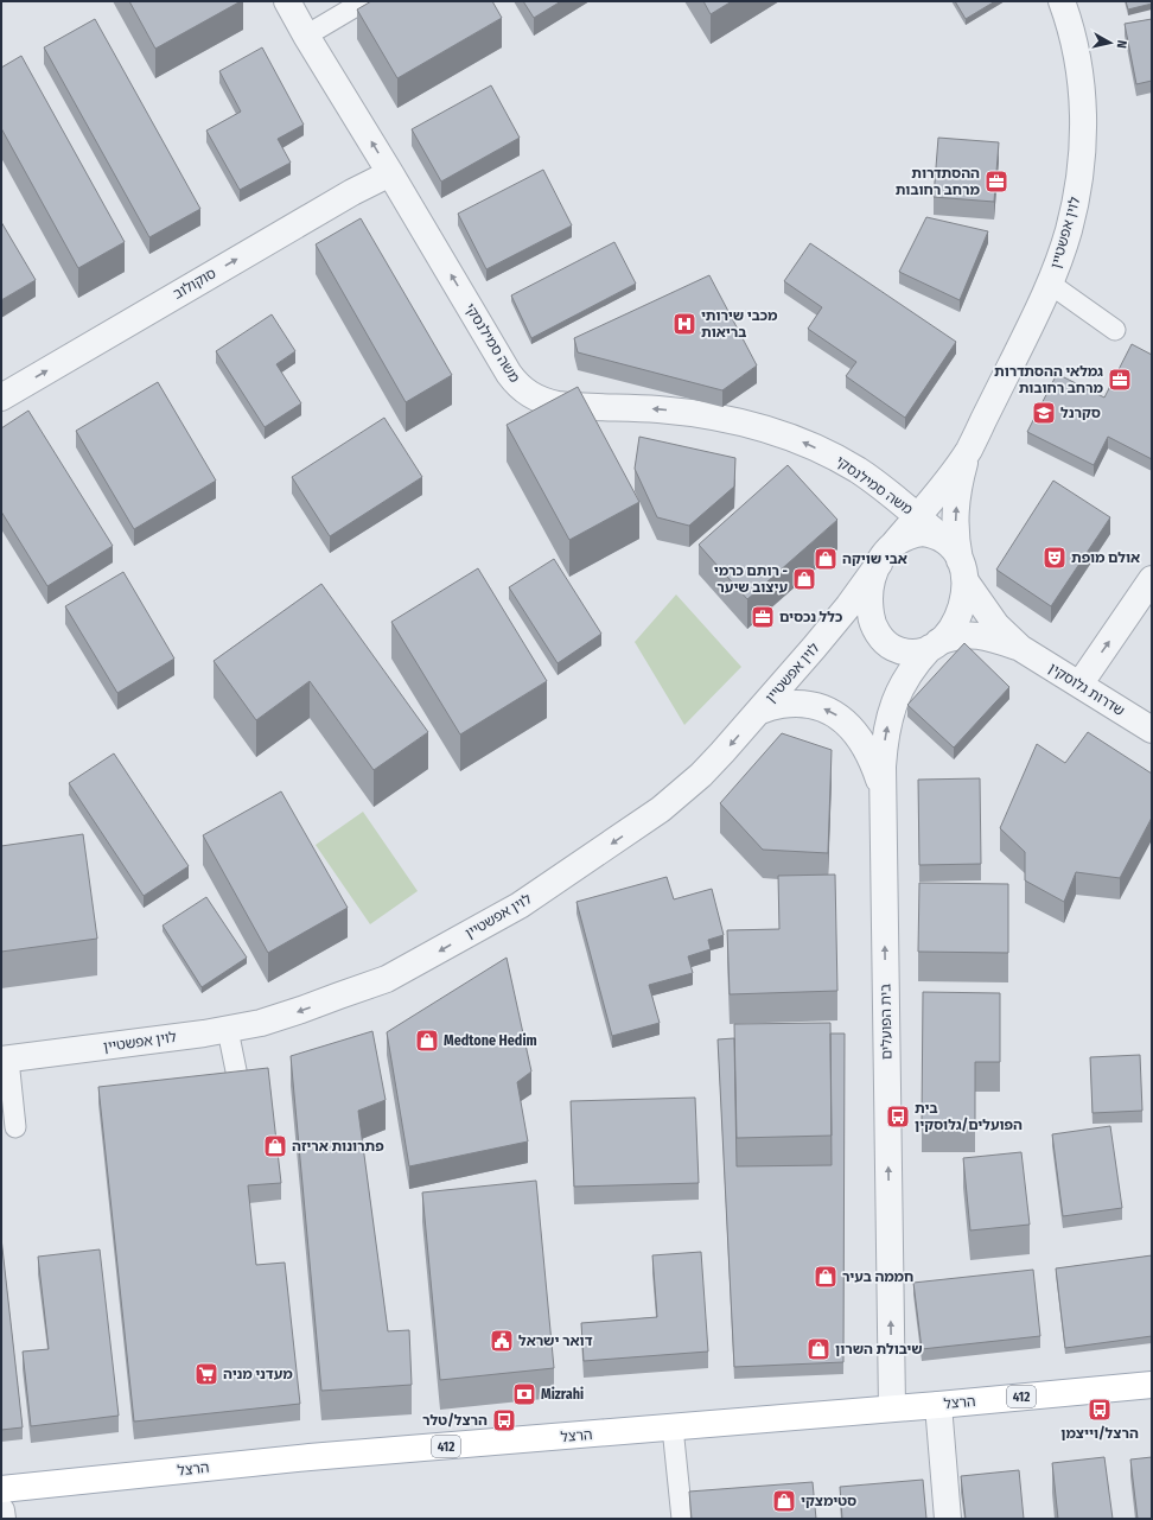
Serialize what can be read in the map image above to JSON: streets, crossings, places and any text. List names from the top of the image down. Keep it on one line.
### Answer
{"streets":{"main road":["412","הרצל"],"street":["לוין אפשטיין","סוקולוב","משה סמילנסקי","שדרות גלוסקין","בית הפועלים"]},"crossings":[["לוין אפשטיין","משה סמילנסקי"],["לוין אפשטיין","שדרות גלוסקין"],["לוין אפשטיין","בית הפועלים"],["סוקולוב","משה סמילנסקי"],["משה סמילנסקי","שדרות גלוסקין"],["משה סמילנסקי","בית הפועלים"],["שדרות גלוסקין","בית הפועלים"],["בית הפועלים","הרצל"]],"one_way":["סוקולוב","משה סמילנסקי","בית הפועלים"],"places":{"office":["ההסתדרות מרחב רחובות","גמלאי ההסתדרות מרחב רחובות","כלל נכסים"],"hospital":["מכבי שירותי בריאות"],"school or university":["סקרנל"],"theatre":["אולם מופת"],"shop":["אבי שויקה","רותם כרמי - עיצוב שיער","Medtone Hedim","פתרונות אריזה","חממה בעיר","שיבולת השרון","סטימצקי"],"bus stop":["בית הפועלים/גלוסקין","הרצל/וייצמן","הרצל/טלר"],"public building":["דואר ישראל"],"supermarket":["מעדני מניה"],"bank":["Mizrahi"]},"north":"right"}
